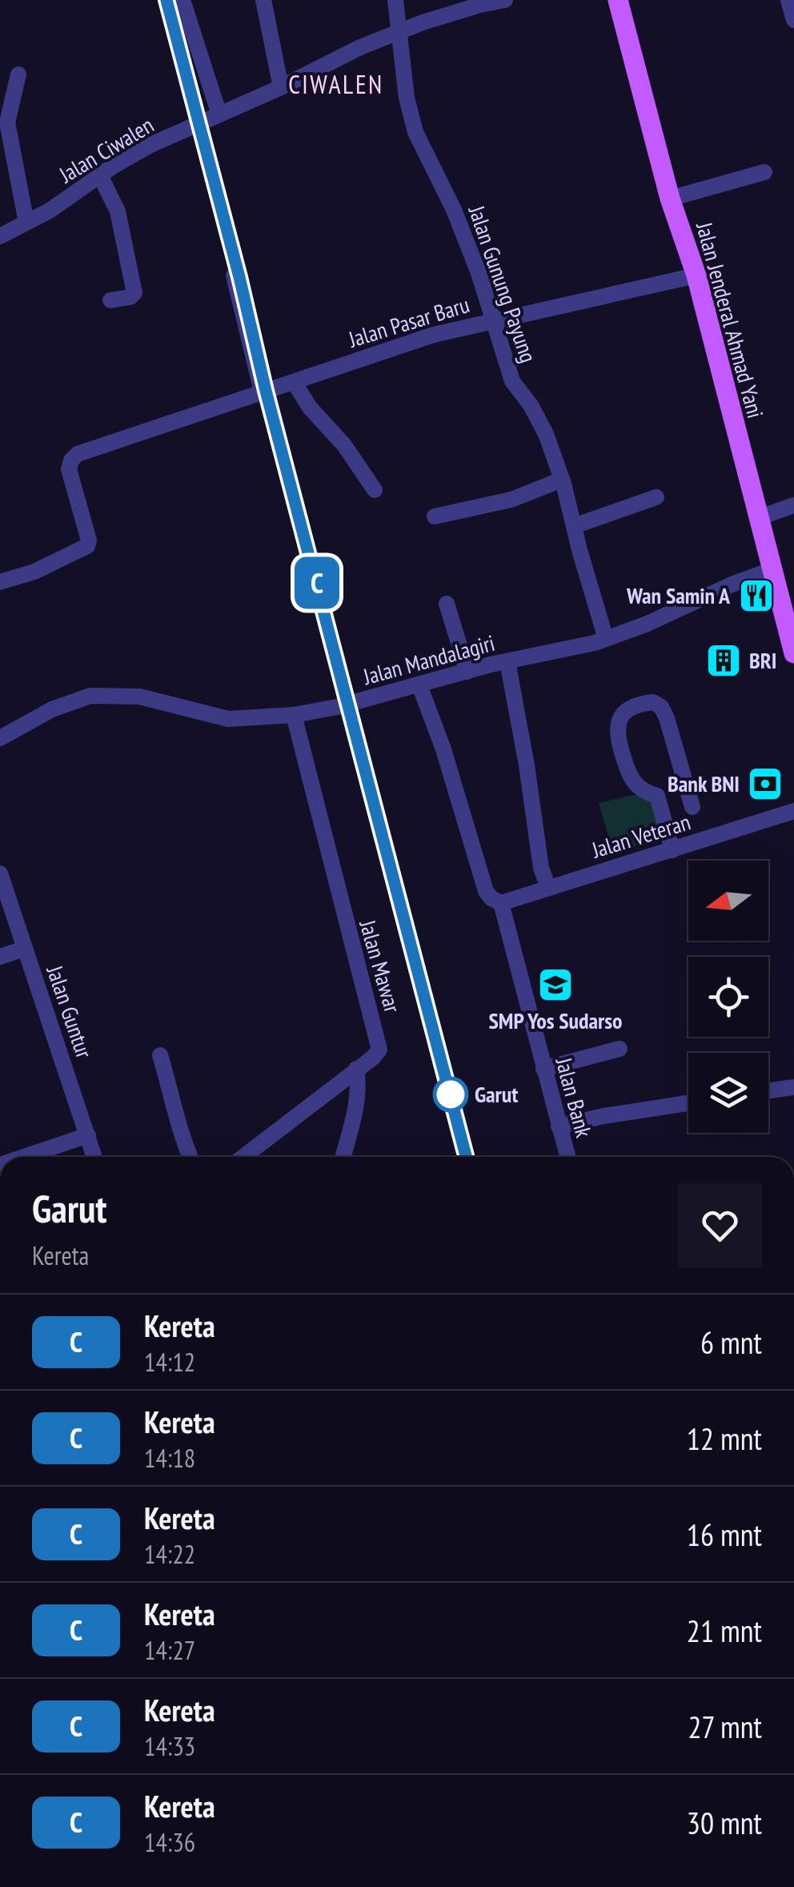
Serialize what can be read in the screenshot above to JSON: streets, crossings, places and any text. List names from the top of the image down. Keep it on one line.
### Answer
{"streets":{"main road":["Jalan Jenderal Ahmad Yani"],"street":["Jalan Ciwalen","Jalan Gunung Payung","Jalan Pasar Baru","Jalan Mandalagiri","Jalan Veteran","Jalan Mawar","Jalan Guntur","Jalan Bank"]},"crossings":[["Jalan Ciwalen","Jalan Gunung Payung"],["Jalan Gunung Payung","Jalan Pasar Baru"],["Jalan Gunung Payung","Jalan Mandalagiri"],["Jalan Jenderal Ahmad Yani","Jalan Pasar Baru"],["Jalan Jenderal Ahmad Yani","Jalan Mandalagiri"],["Jalan Mandalagiri","Jalan Mawar"],["Jalan Mandalagiri","Jalan Bank"],["Jalan Veteran","Jalan Bank"]],"districts":["CIWALEN"],"places":{"restaurant":["Wan Samin A"],"building":["BRI"],"bank":["Bank BNI"],"school or university":["SMP Yos Sudarso"],"other":["Garut"]},"north":"left","page":{"on_map":"C","heading":["Garut","Kereta"],"list":[{"mark":"C","name":"Kereta","note":"14:12","value":"6 mnt"},{"mark":"C","name":"Kereta","note":"14:18","value":"12 mnt"},{"mark":"C","name":"Kereta","note":"14:22","value":"16 mnt"},{"mark":"C","name":"Kereta","note":"14:27","value":"21 mnt"},{"mark":"C","name":"Kereta","note":"14:33","value":"27 mnt"},{"mark":"C","name":"Kereta","note":"14:36","value":"30 mnt"}]}}
